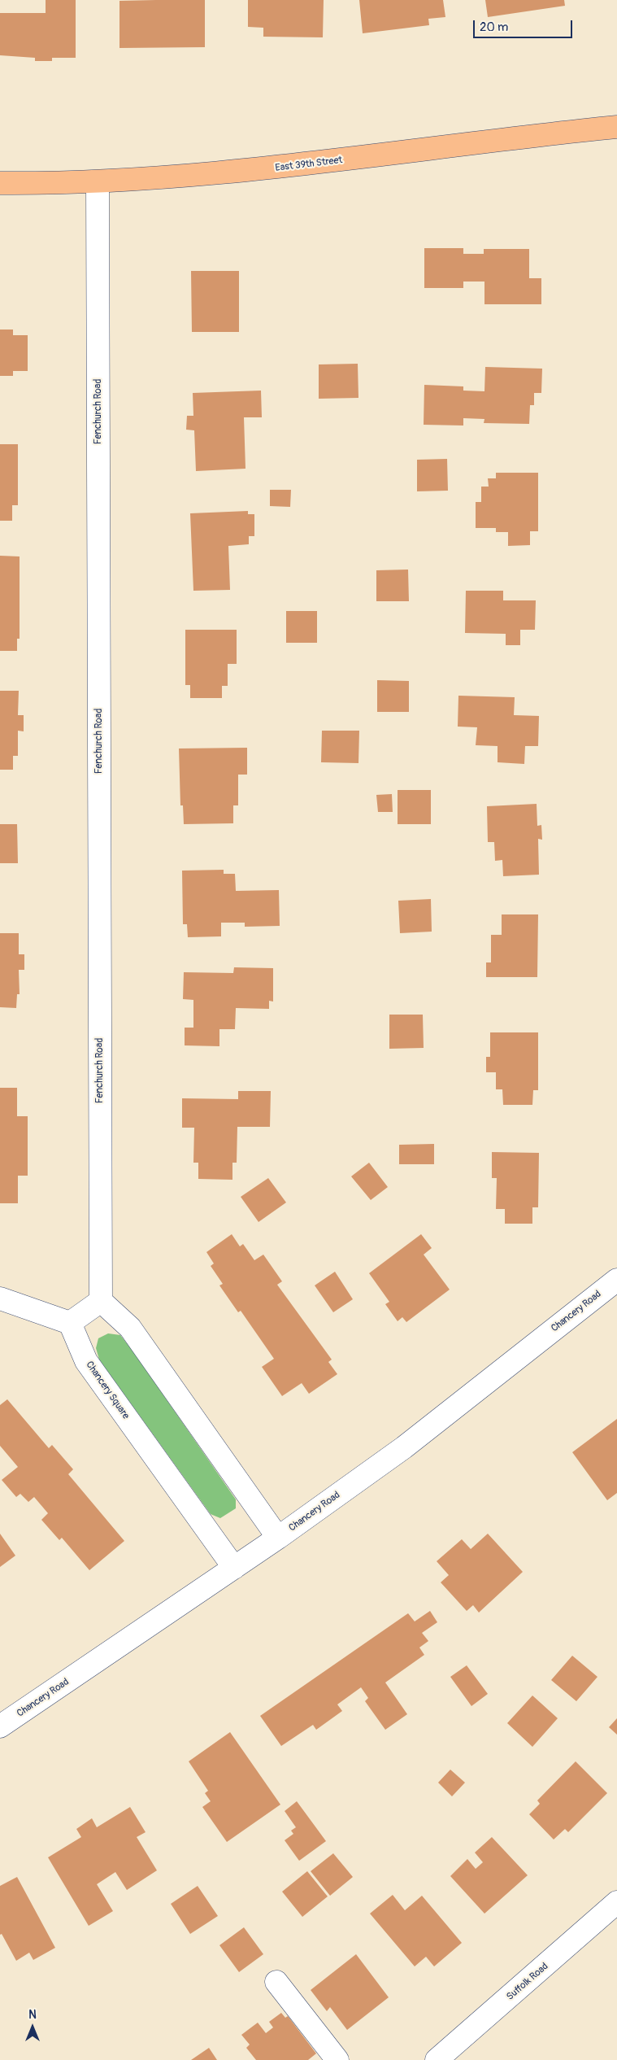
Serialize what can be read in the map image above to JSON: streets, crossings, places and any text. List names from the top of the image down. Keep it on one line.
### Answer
{"streets":{"main road":["East 39th Street"],"street":["Fenchurch Road","Chancery Road","Chancery Square","Suffolk Road"]},"crossings":[["East 39th Street","Fenchurch Road"],["Chancery Road","Chancery Square"]],"scale_bar":"20 m","north":"top"}
